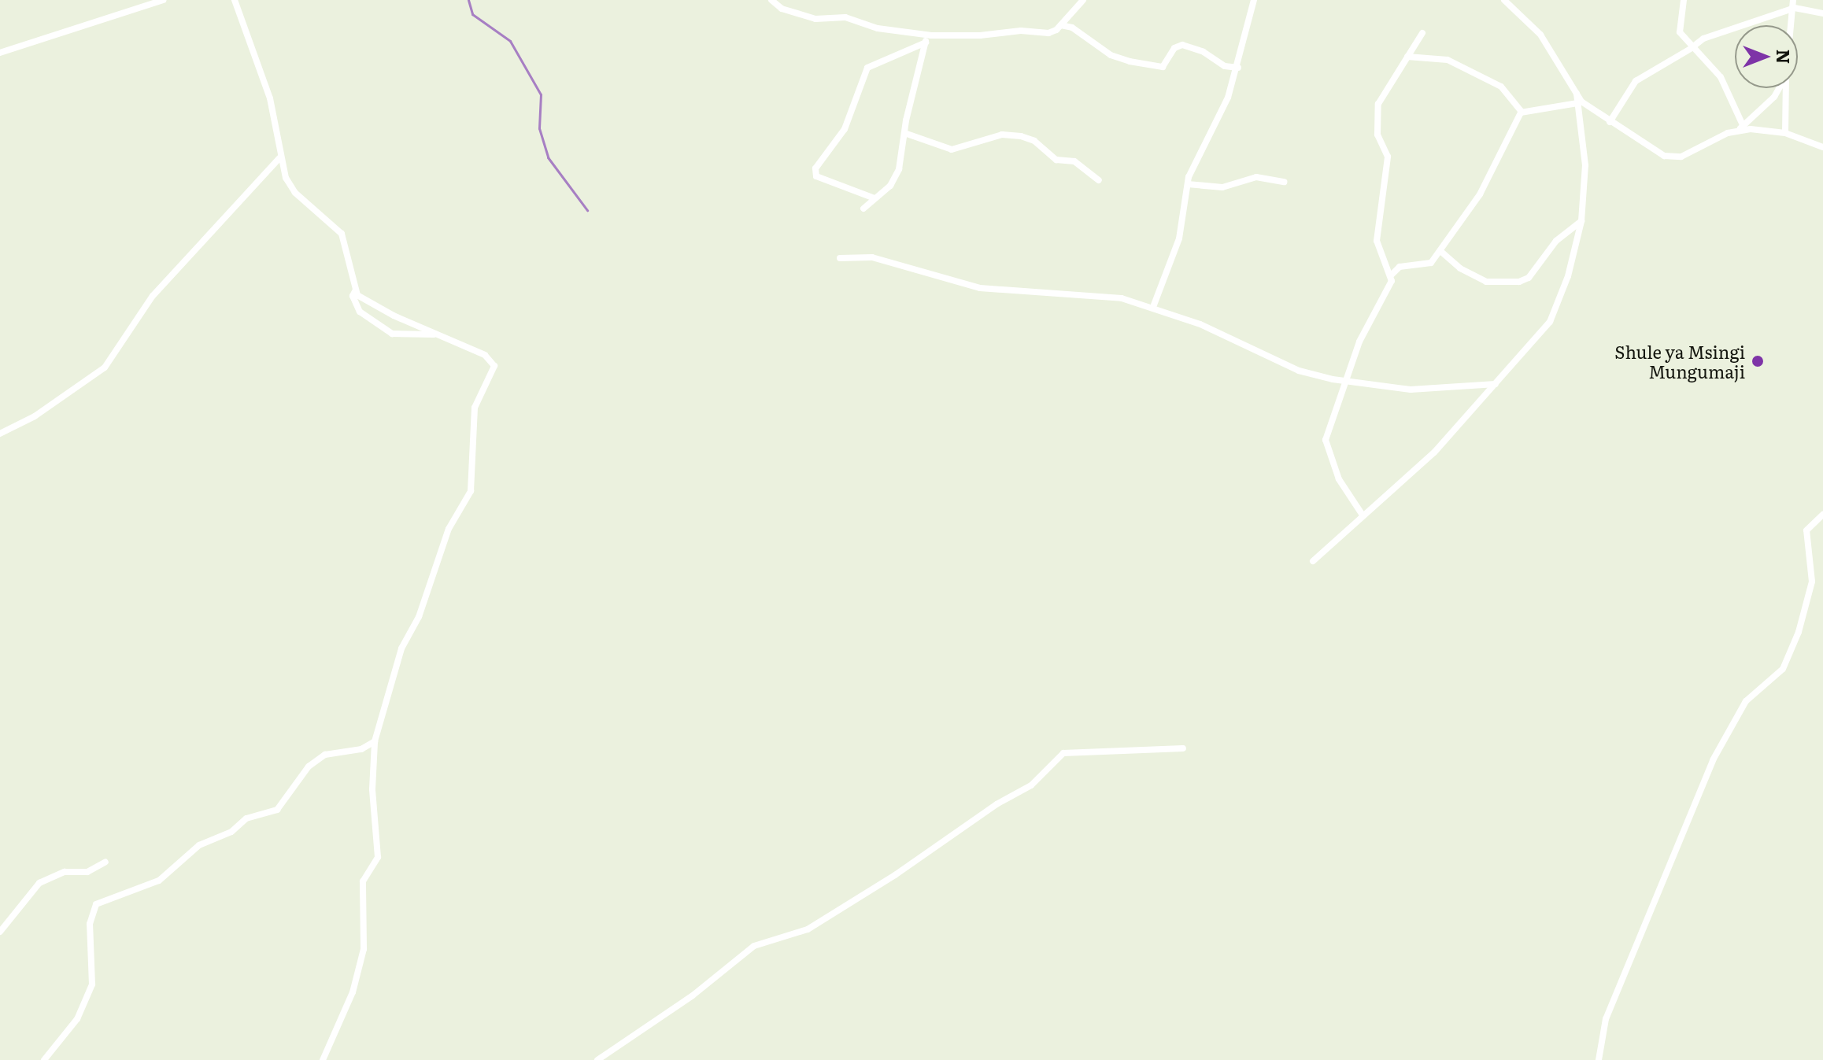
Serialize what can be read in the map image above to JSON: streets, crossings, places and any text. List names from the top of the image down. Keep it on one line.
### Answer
{"places":["Shule ya Msingi Mungumaji"],"north":"right"}
